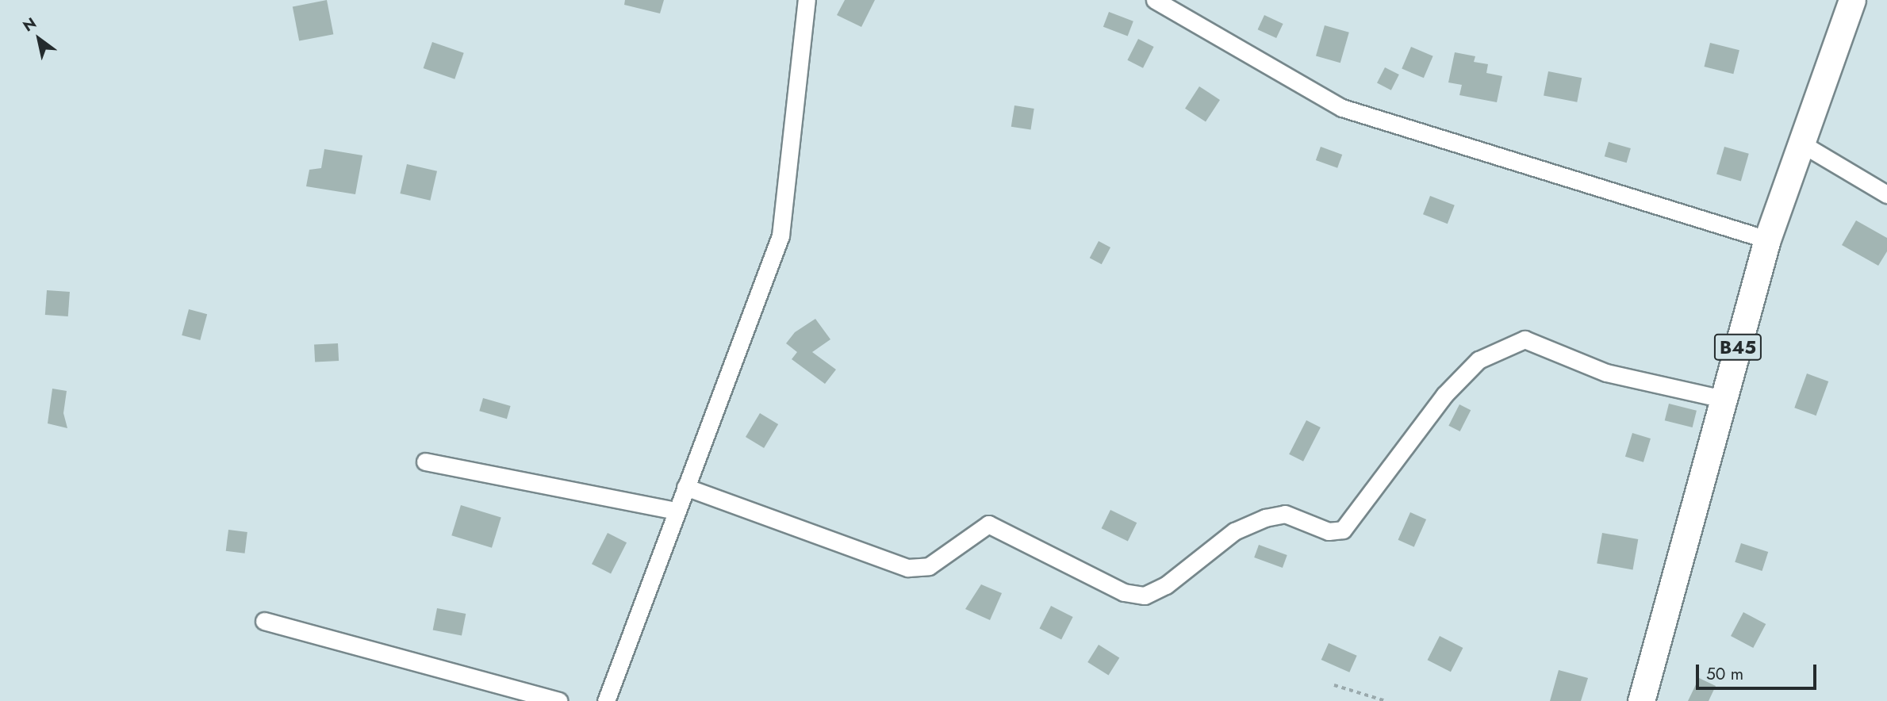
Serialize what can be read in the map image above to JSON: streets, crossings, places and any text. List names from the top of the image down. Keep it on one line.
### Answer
{"streets":{"main road":["B45"]},"scale_bar":"50 m","north":"top left"}
